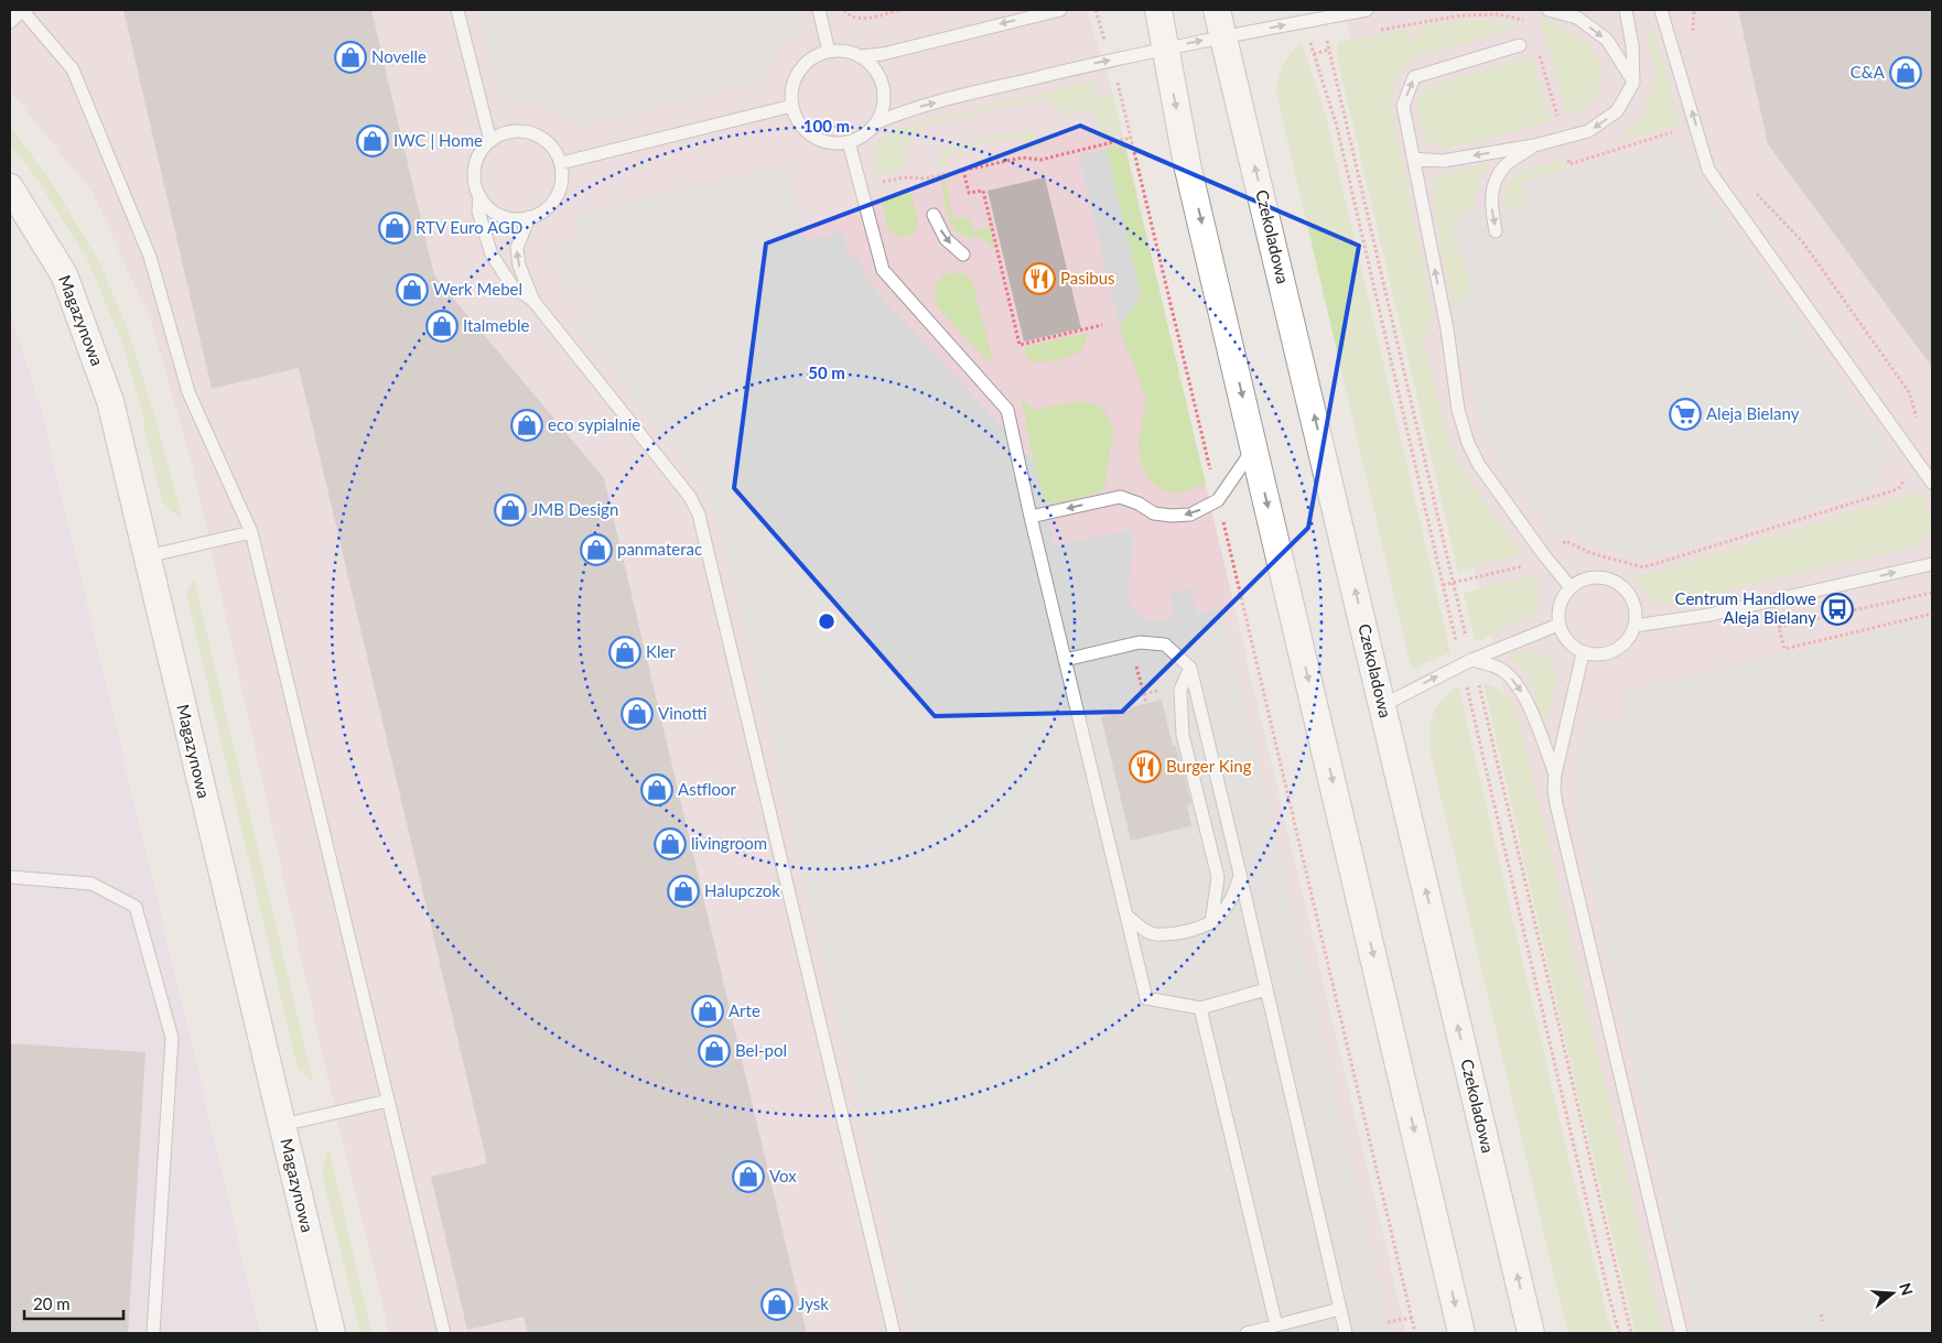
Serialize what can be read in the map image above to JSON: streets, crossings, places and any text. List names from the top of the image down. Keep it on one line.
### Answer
{"streets":{"street":["Czekoladowa","Magazynowa"]},"places":{"shop":["Novelle","C&A","IWC | Home","RTV Euro AGD","Werk Mebel","Italmeble","eco sypialnie","JMB Design","panmaterac","Kler","Vinotti","Astfloor","livingroom","Halupczok","Arte","Bel-pol","Vox","Jysk"],"restaurant":["Pasibus","Burger King"],"supermarket":["Aleja Bielany"],"bus stop":["Centrum Handlowe Aleja Bielany"]},"scale_bar":"20 m","north":"right","rings":["100 m","50 m"]}
